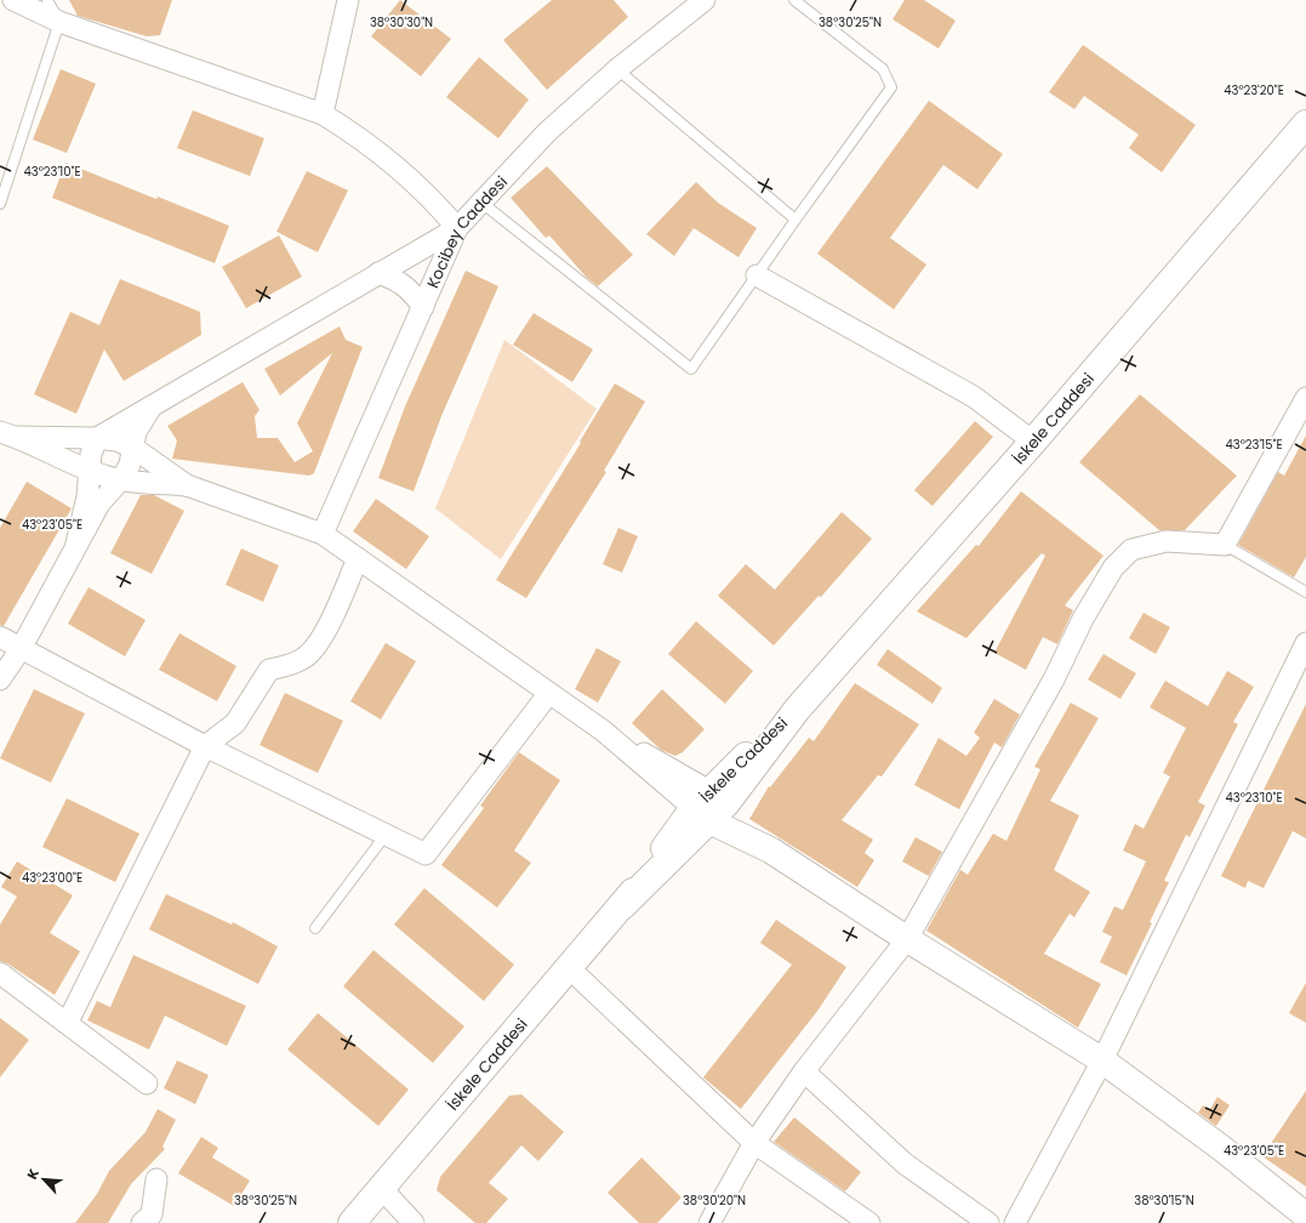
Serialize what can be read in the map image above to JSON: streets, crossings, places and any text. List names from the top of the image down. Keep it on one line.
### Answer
{"streets":{"main road":["İskele Caddesi"],"street":["Kocibey Caddesi"]},"north":"top left","coordinates":["38°30'30\"N","38°30'25\"N","43°23'20\"E","43°23'10\"E","43°23'15\"E","43°23'05\"E","43°23'00\"E","38°30'20\"N","38°30'15\"N"]}
